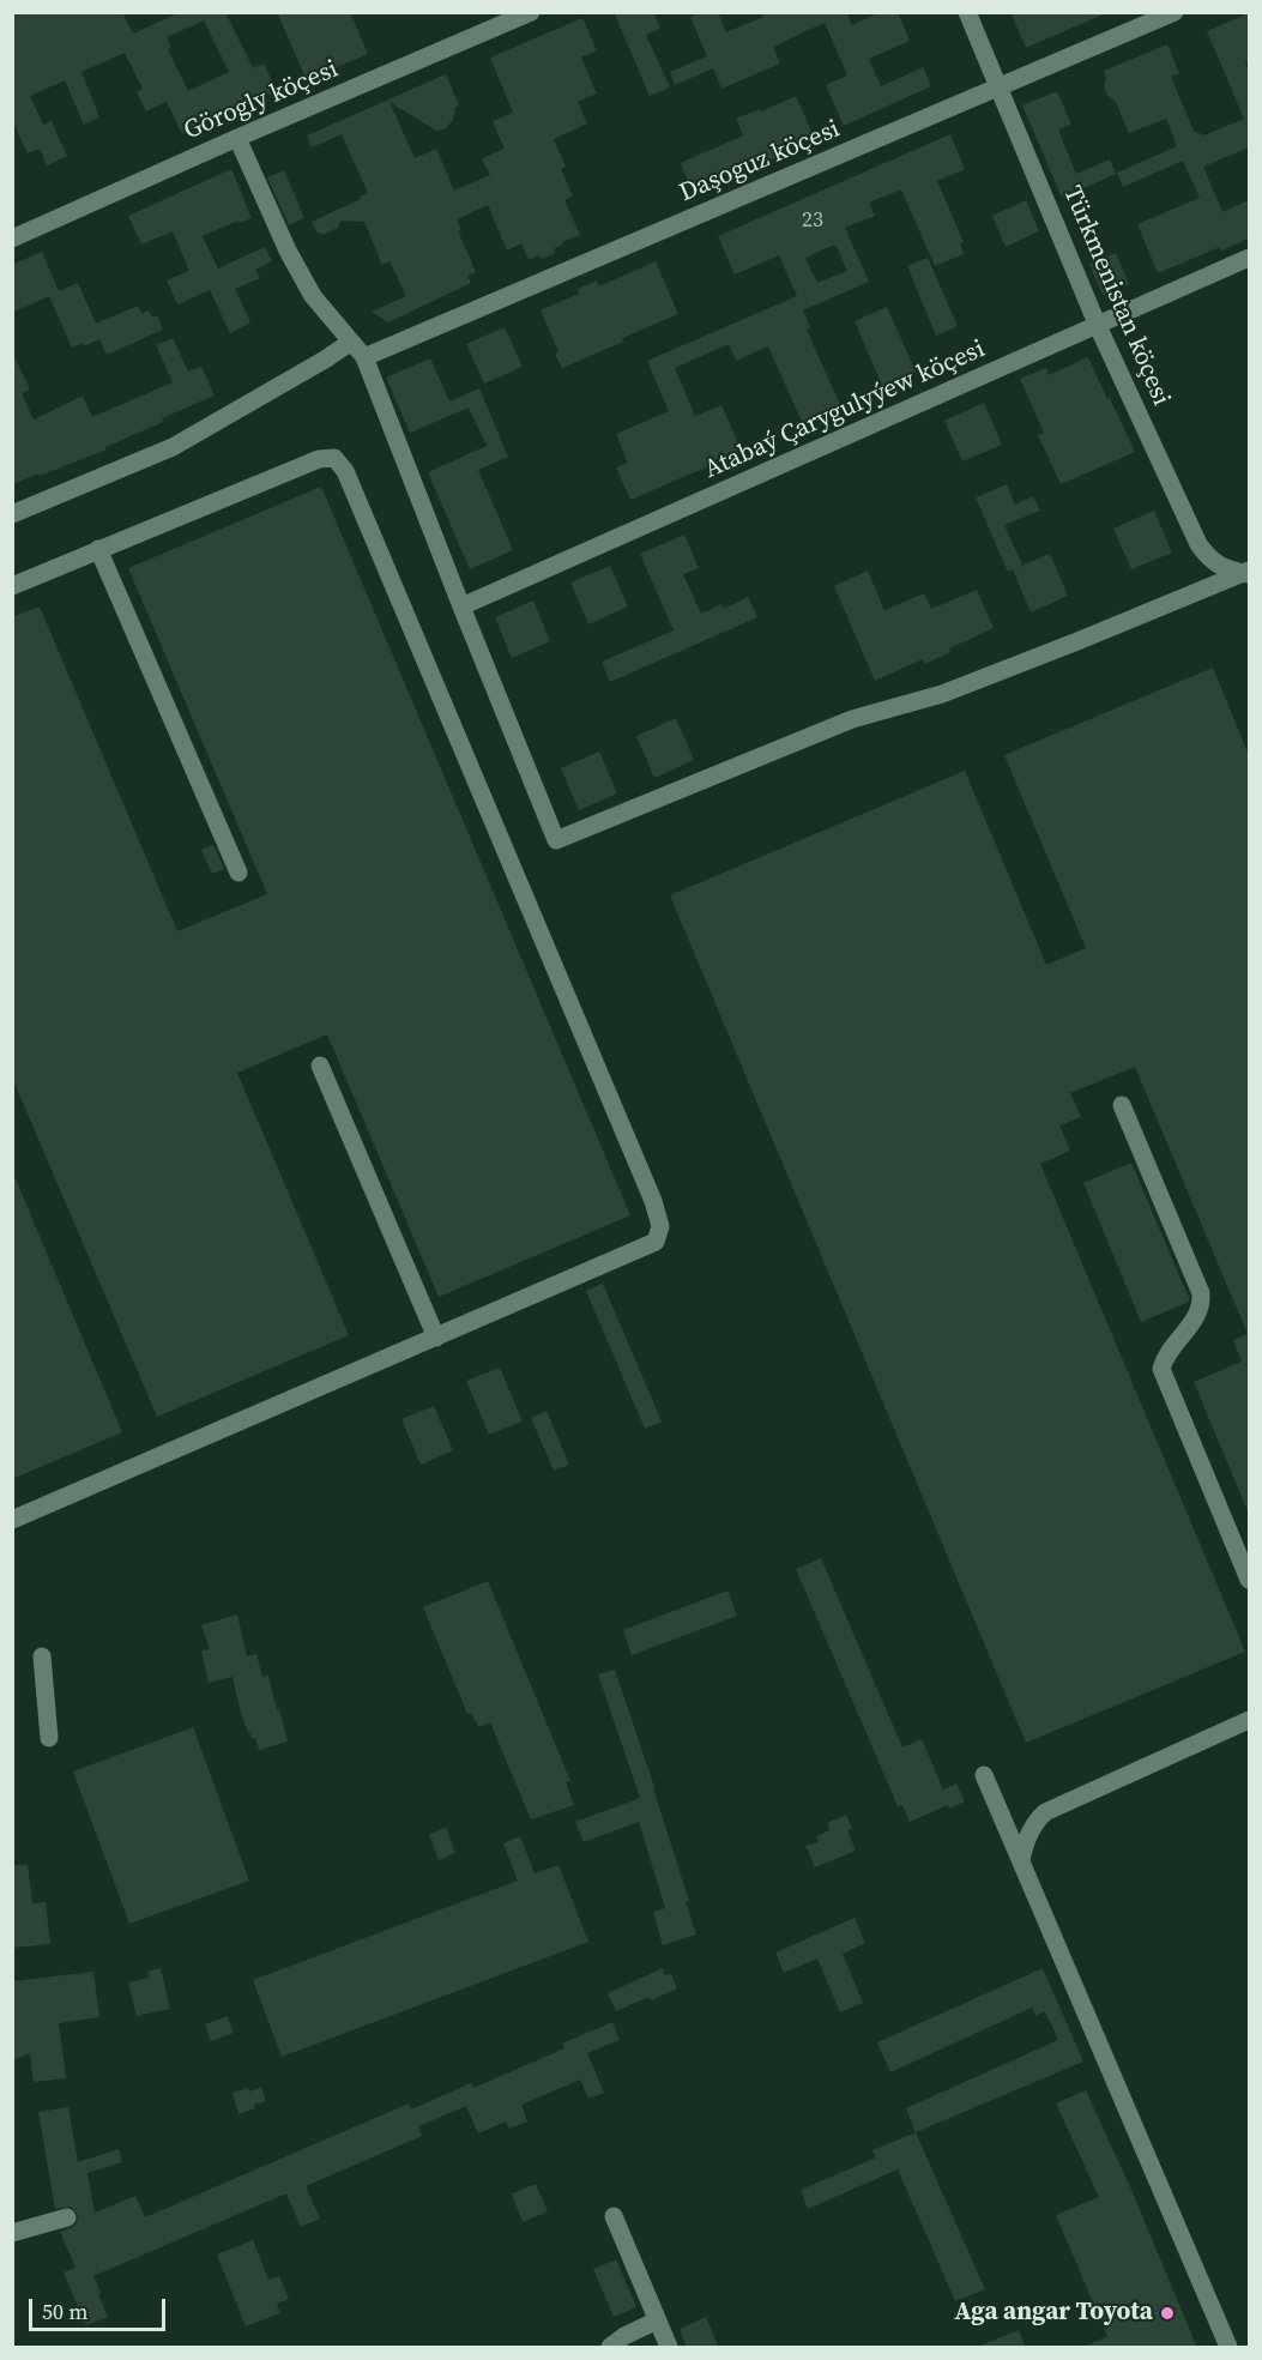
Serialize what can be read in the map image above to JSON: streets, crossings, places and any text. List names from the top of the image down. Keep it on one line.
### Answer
{"streets":{"street":["Görogly köçesi","Daşoguz köçesi","Türkmenistan köçesi","Atabaý Çarygulyýew köçesi"]},"crossings":[["Daşoguz köçesi","Türkmenistan köçesi"],["Türkmenistan köçesi","Atabaý Çarygulyýew köçesi"]],"places":["Aga angar Toyota"],"house_numbers":["23"],"scale_bar":"50 m"}
